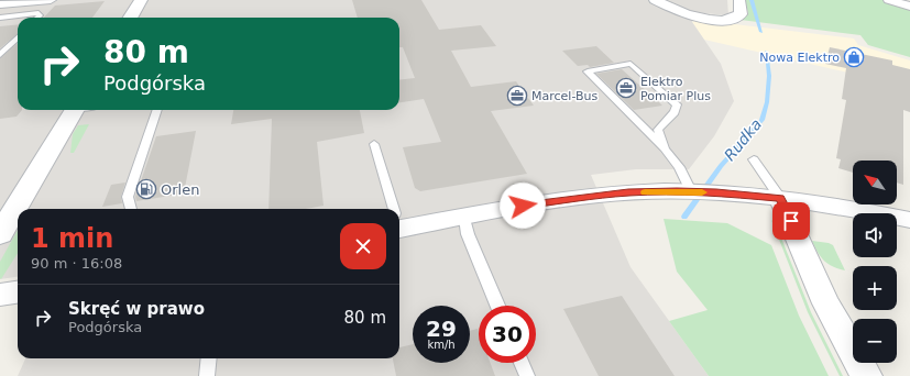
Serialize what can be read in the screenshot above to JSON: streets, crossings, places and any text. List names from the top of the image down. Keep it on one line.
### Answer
{"water":["Rudka"],"places":{"shop":["Nowa Elektro"],"office":["Elektro Pomiar Plus","Marcel-Bus"],"fuel station":["Orlen"]},"north":"top left","page":{"turn":["80 m","Podgórska"],"map_buttons":["+","−"],"heading":["1 min","90 m · 16:08"],"list":[{"name":"Skręć w prawo","note":"Podgórska","value":"80 m"}],"speed":"29 km/h","limit":"30"}}
